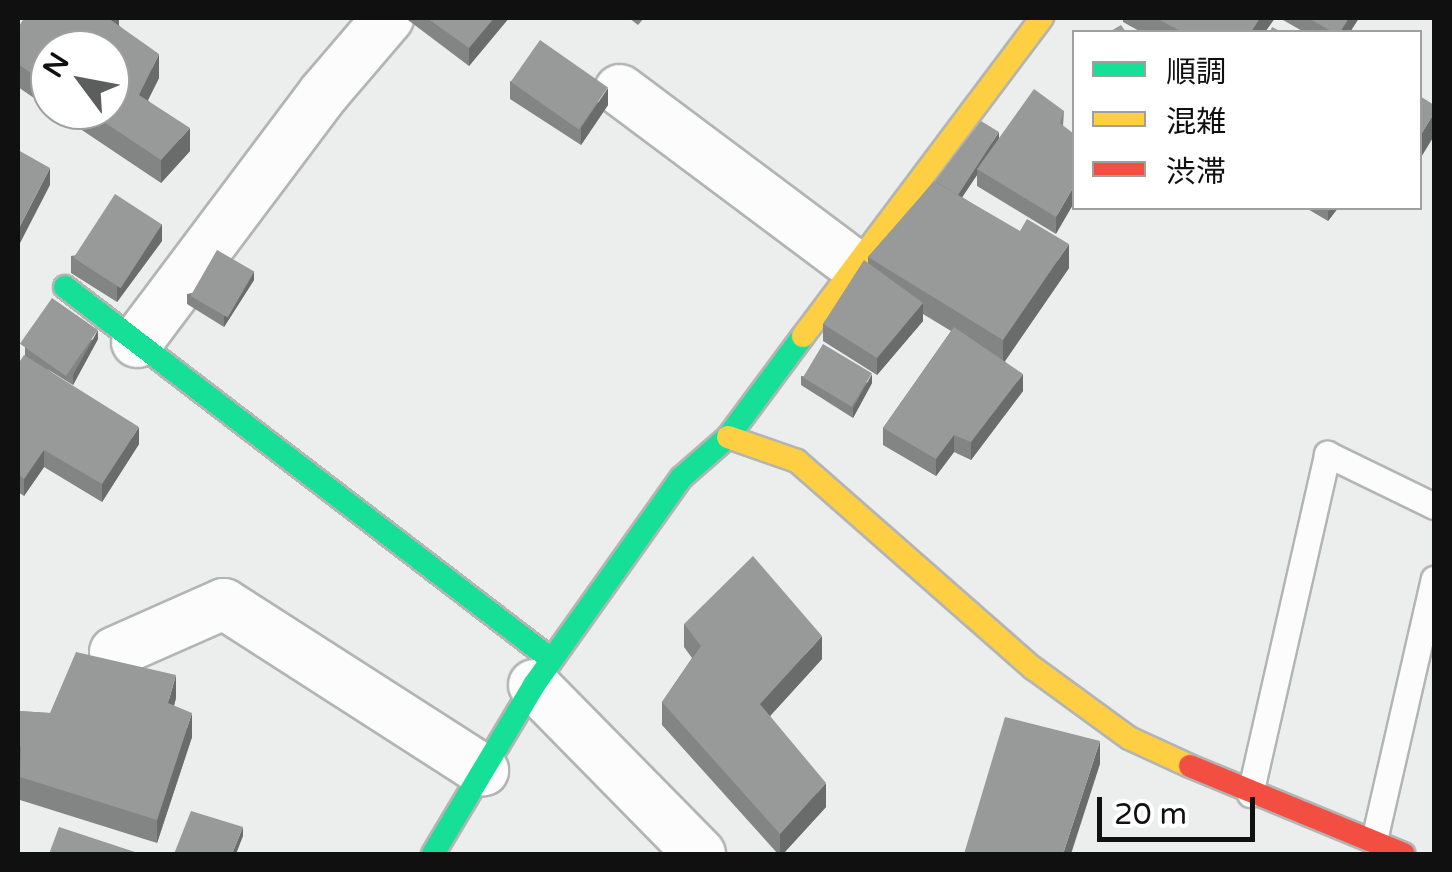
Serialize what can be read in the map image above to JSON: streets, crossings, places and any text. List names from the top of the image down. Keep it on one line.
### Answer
{"legend":["順調","混雑","渋滞"],"scale_bar":"20 m","north":"top left"}
